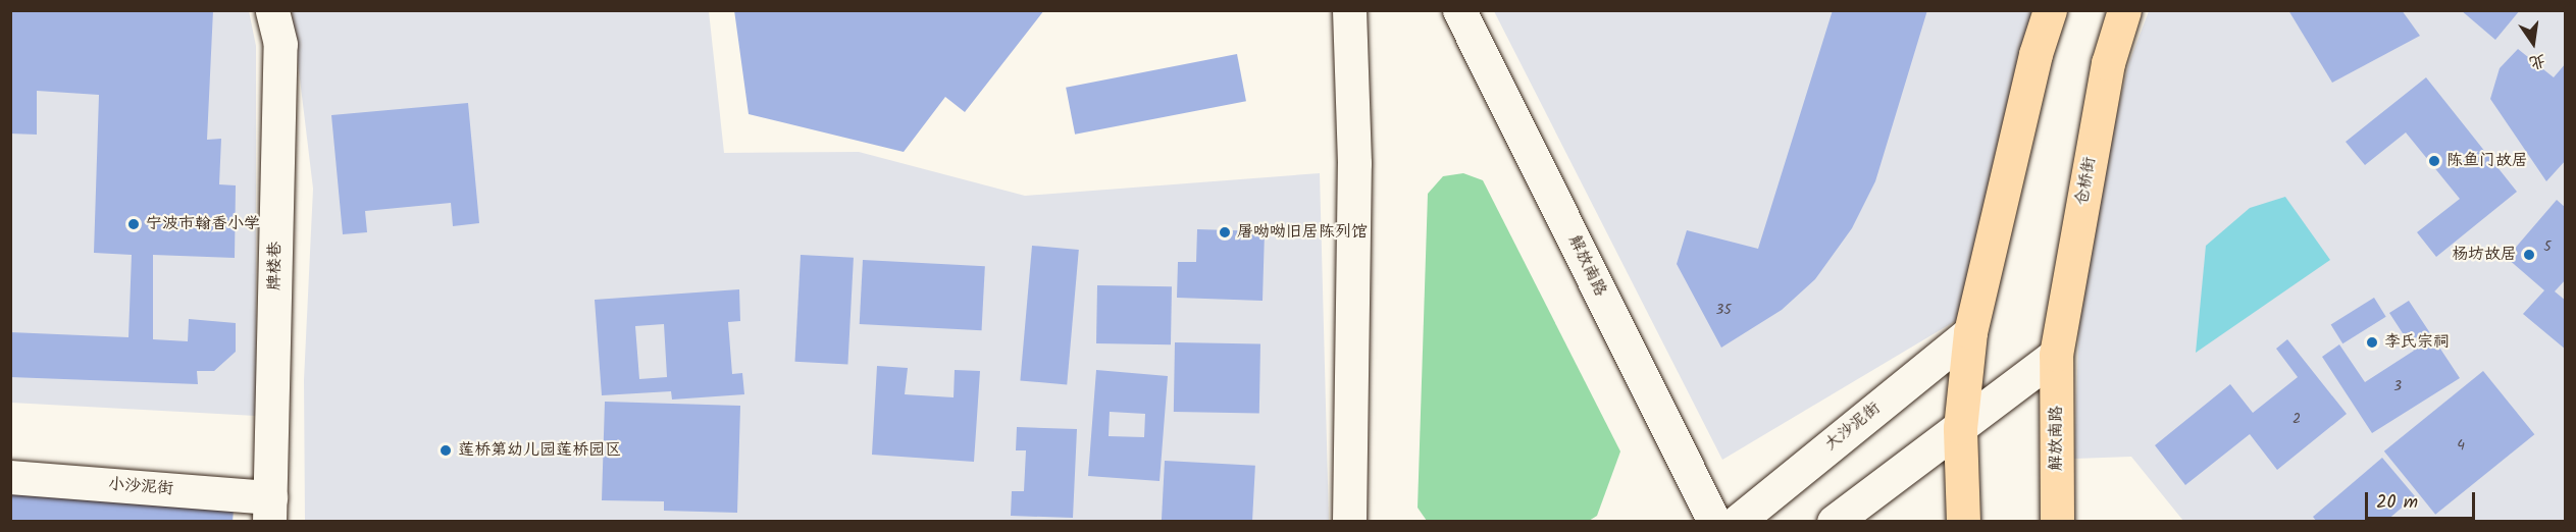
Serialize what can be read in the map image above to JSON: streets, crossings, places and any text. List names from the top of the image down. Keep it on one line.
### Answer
{"streets":{"main road":["仓桥街","牌楼巷","解放南路","大沙泥街","小沙泥街"]},"crossings":[["仓桥街","解放南路"],["牌楼巷","小沙泥街"]],"places":["陈鱼门故居","宁波市翰香小学","屠呦呦旧居陈列馆","杨坊故居","李氏宗祠","莲桥第幼儿园莲桥园区"],"house_numbers":["5","35","3","2","4"],"scale_bar":"20 m","north":"bottom"}
